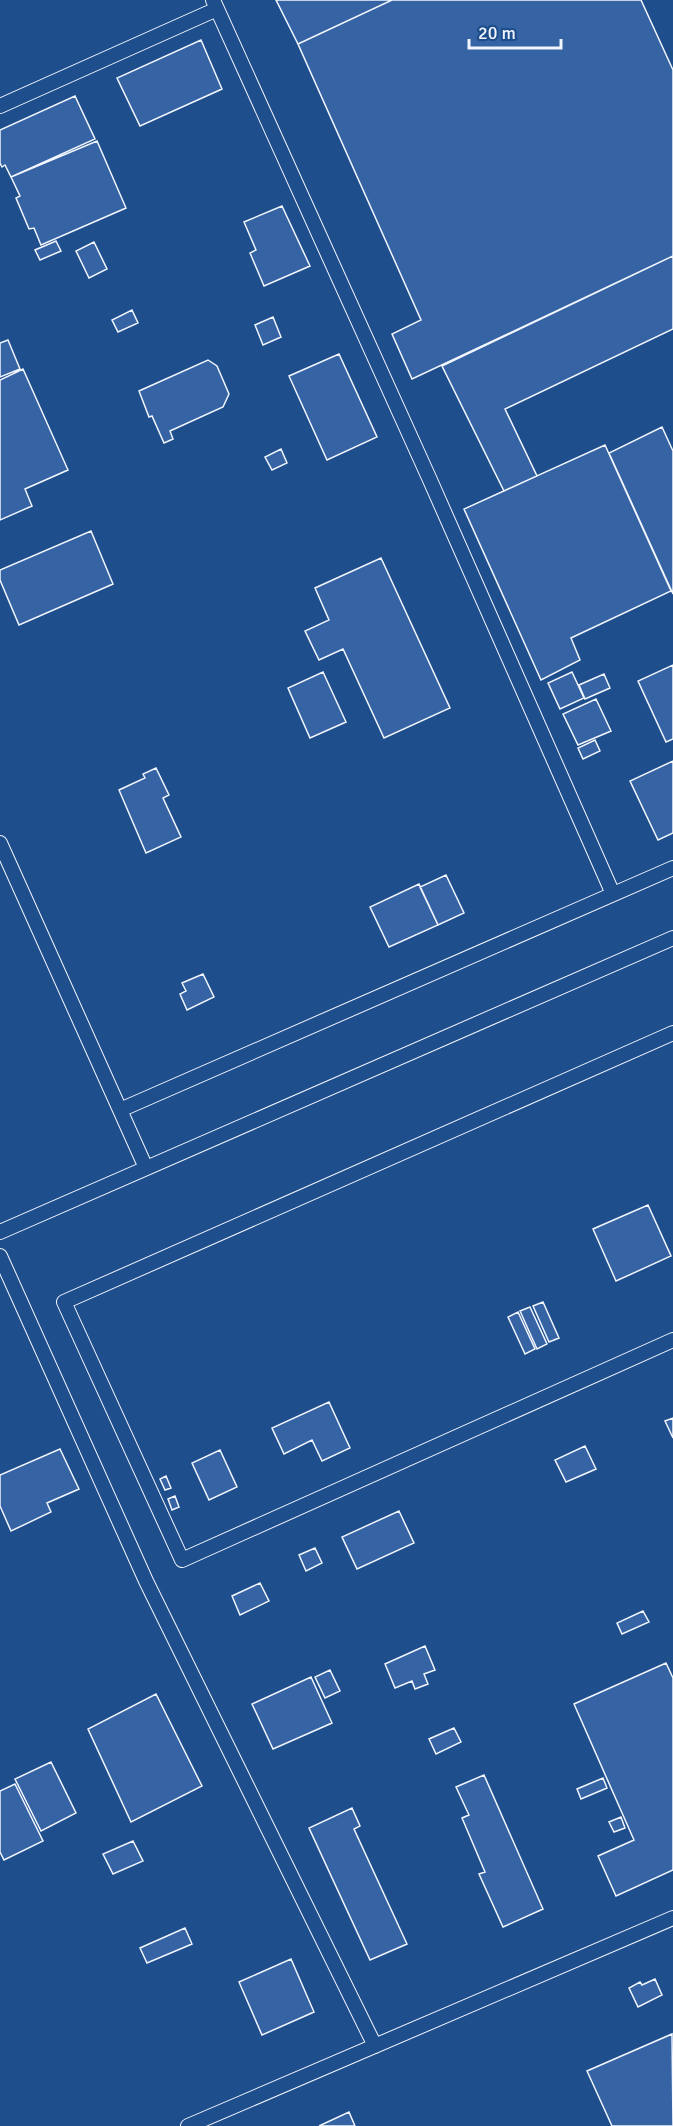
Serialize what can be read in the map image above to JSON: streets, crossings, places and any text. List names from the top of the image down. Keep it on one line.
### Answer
{"scale_bar":"20 m"}
